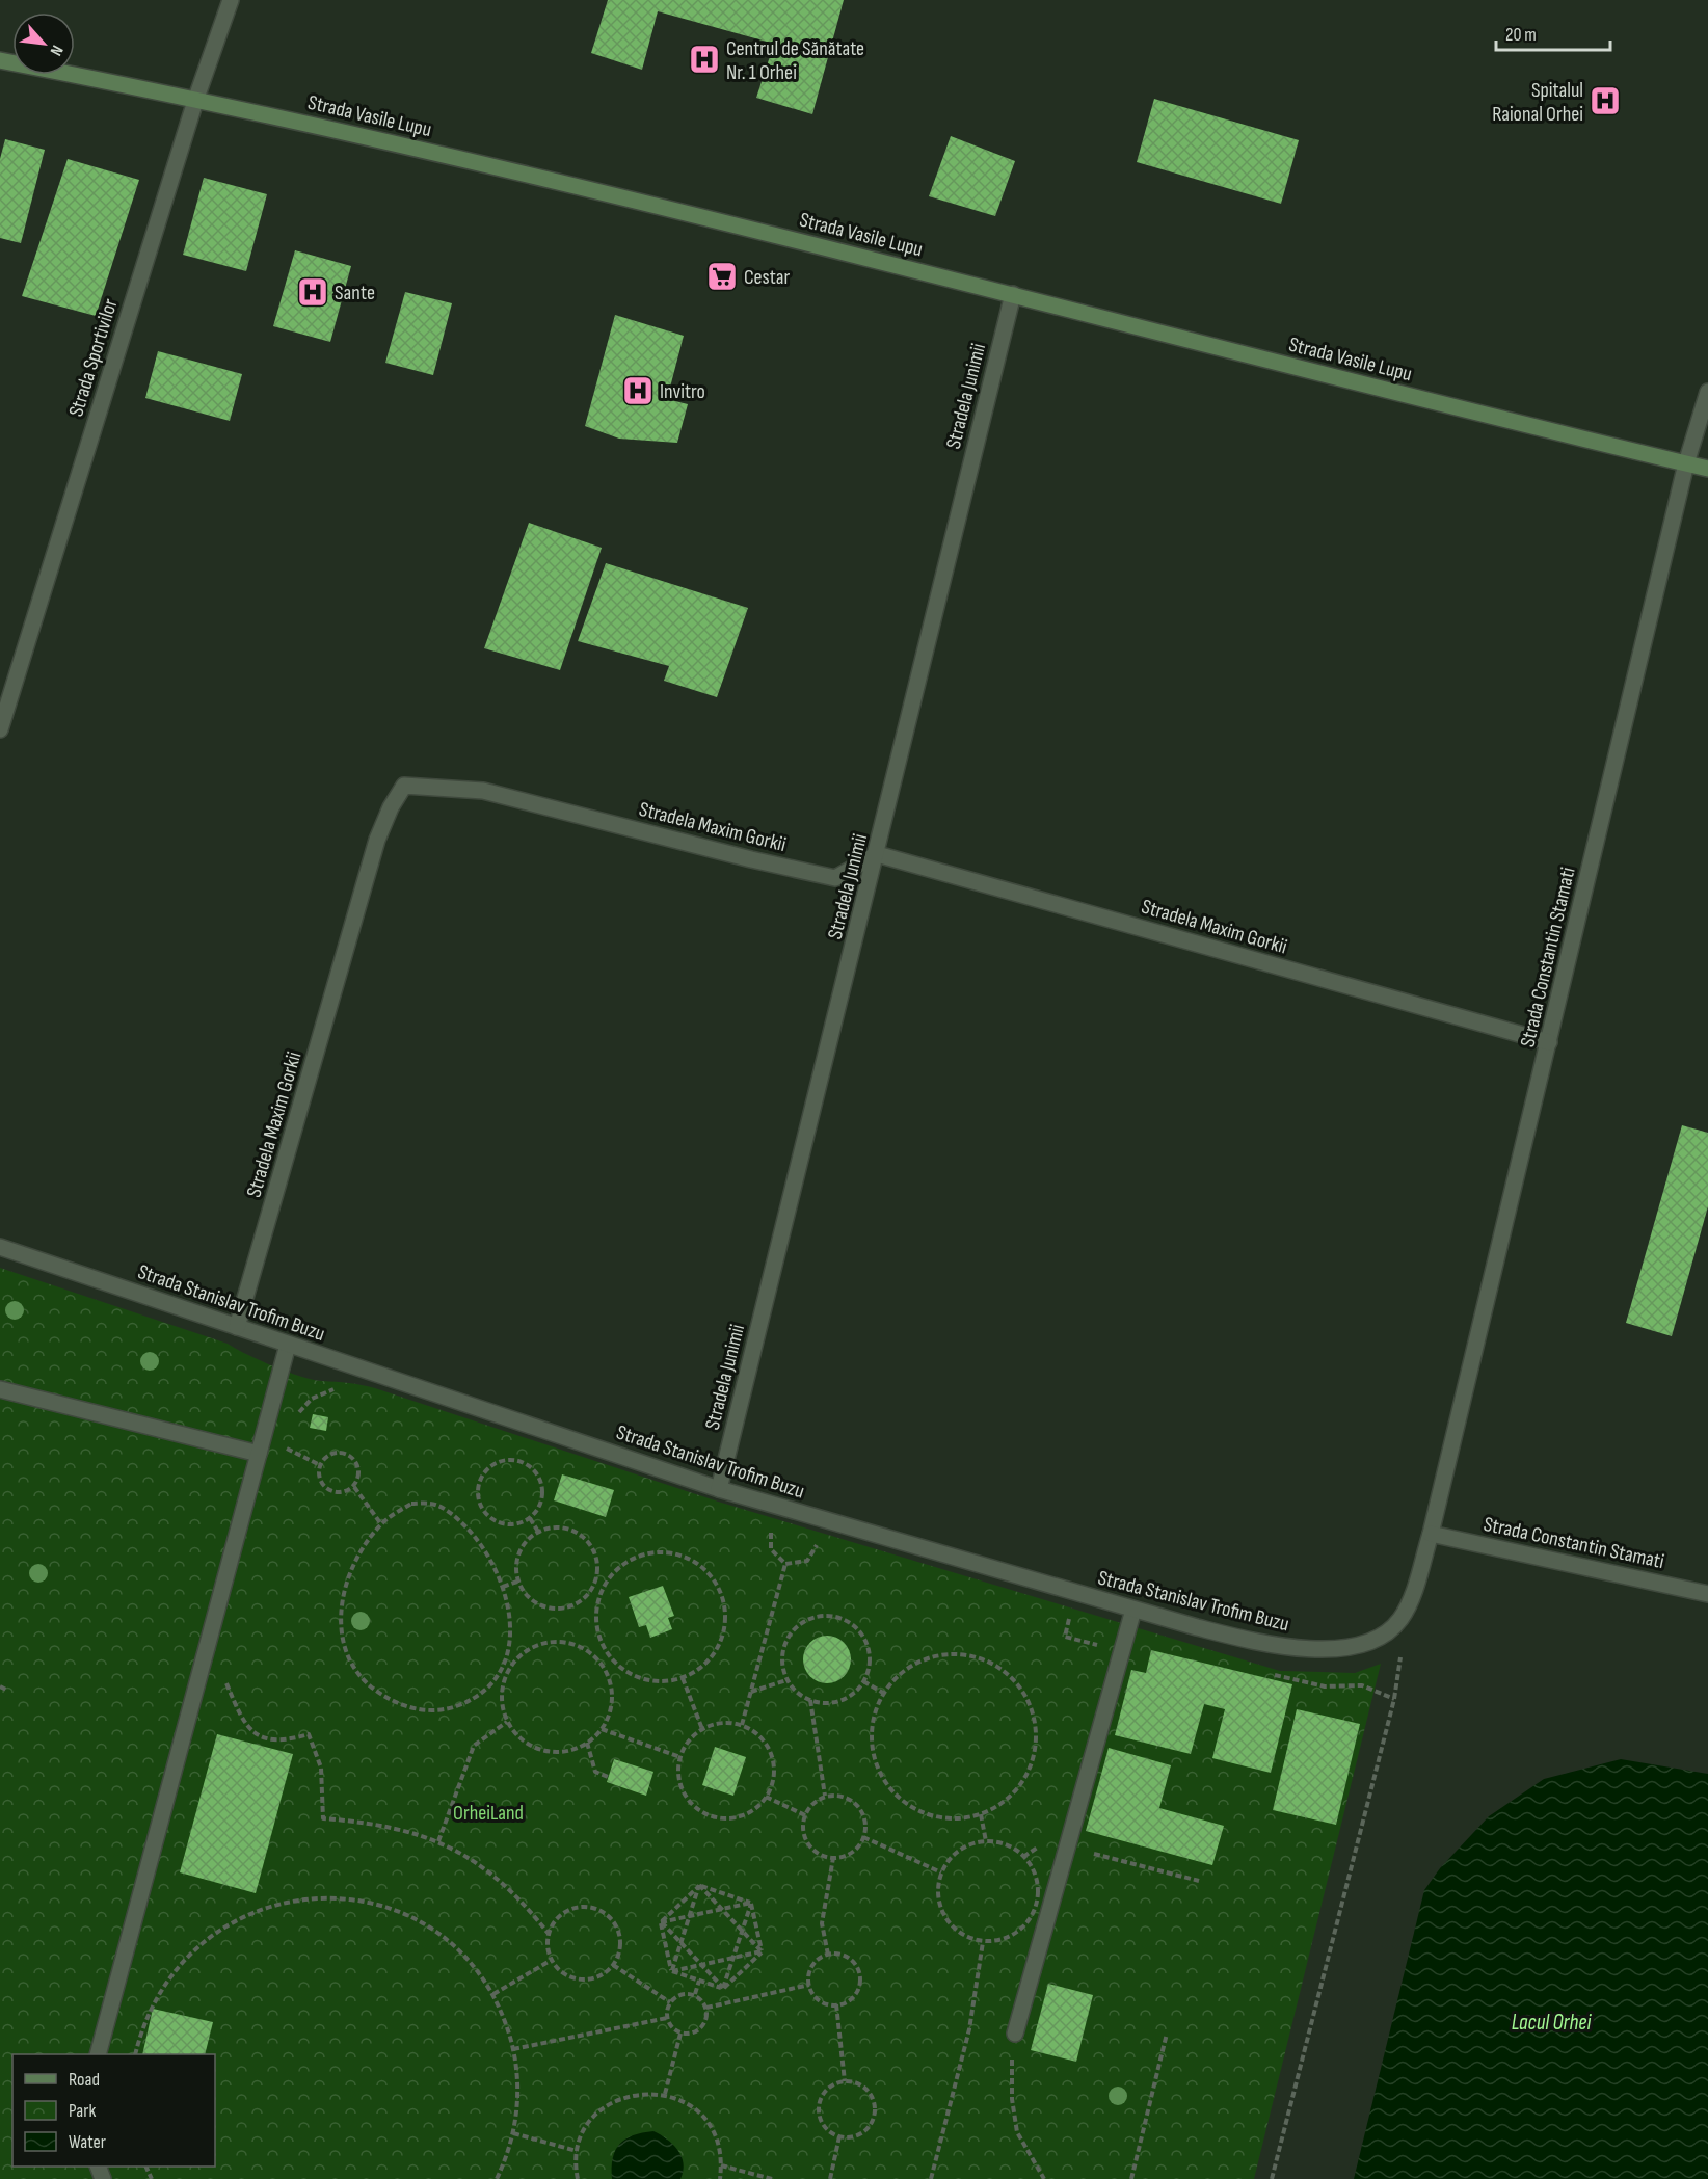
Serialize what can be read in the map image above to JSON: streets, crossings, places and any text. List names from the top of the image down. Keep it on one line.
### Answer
{"streets":{"main road":["Strada Vasile Lupu"],"street":["Strada Sportivilor","Stradela Junimii","Stradela Maxim Gorkii","Strada Constantin Stamati","Strada Stanislav Trofim Buzu"]},"crossings":[["Strada Vasile Lupu","Strada Sportivilor"],["Strada Vasile Lupu","Stradela Junimii"],["Strada Vasile Lupu","Strada Constantin Stamati"],["Stradela Junimii","Stradela Maxim Gorkii"],["Stradela Junimii","Strada Stanislav Trofim Buzu"],["Stradela Maxim Gorkii","Strada Constantin Stamati"],["Stradela Maxim Gorkii","Strada Stanislav Trofim Buzu"],["Strada Constantin Stamati","Strada Stanislav Trofim Buzu"]],"water":["Lacul Orhei"],"parks":["OrheiLand"],"places":{"hospital":["Centrul de Sănătate Nr. 1 Orhei","Spitalul Raional Orhei","Sante","Invitro"],"supermarket":["Cestar"]},"legend":["Road","Park","Water"],"scale_bar":"20 m","north":"bottom right"}
